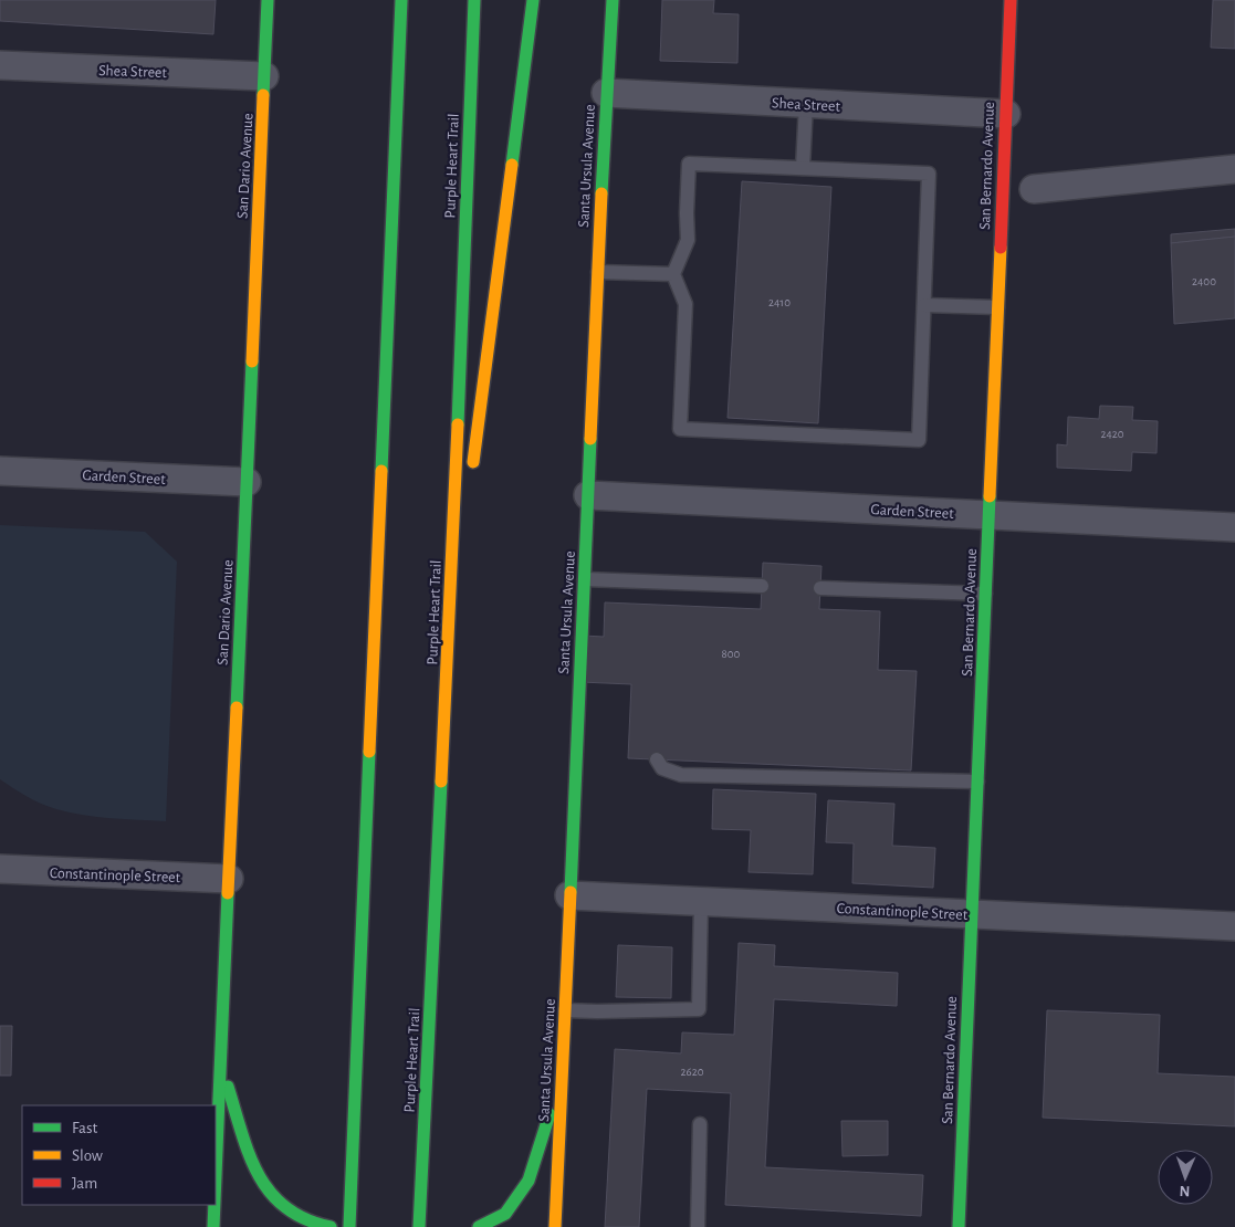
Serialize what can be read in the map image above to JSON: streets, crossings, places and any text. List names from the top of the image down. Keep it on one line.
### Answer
{"streets":{"main road":["San Dario Avenue","Purple Heart Trail","Santa Ursula Avenue","San Bernardo Avenue"],"street":["Shea Street","Garden Street","Constantinople Street"]},"crossings":[["Shea Street","San Dario Avenue"],["Shea Street","Santa Ursula Avenue"],["Shea Street","San Bernardo Avenue"],["San Dario Avenue","Garden Street"],["San Dario Avenue","Constantinople Street"],["Santa Ursula Avenue","Garden Street"],["Santa Ursula Avenue","Constantinople Street"],["San Bernardo Avenue","Garden Street"],["San Bernardo Avenue","Constantinople Street"]],"house_numbers":["2400","2410","2420","800","2620"],"legend":["Fast","Slow","Jam"],"north":"bottom"}
